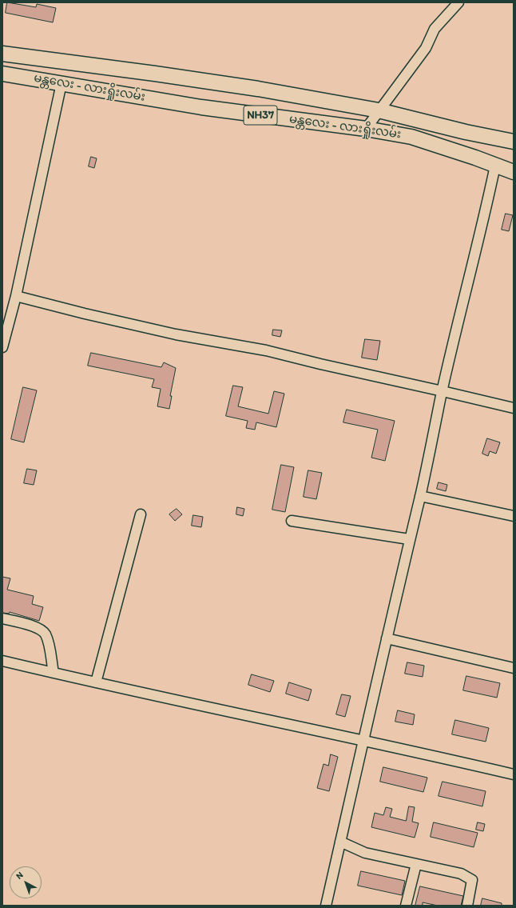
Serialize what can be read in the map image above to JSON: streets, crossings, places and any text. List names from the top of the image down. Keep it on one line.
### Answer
{"streets":{"highway":["မန္တလေး - လားရှိုးလမ်း","NH37"]},"north":"top left"}
